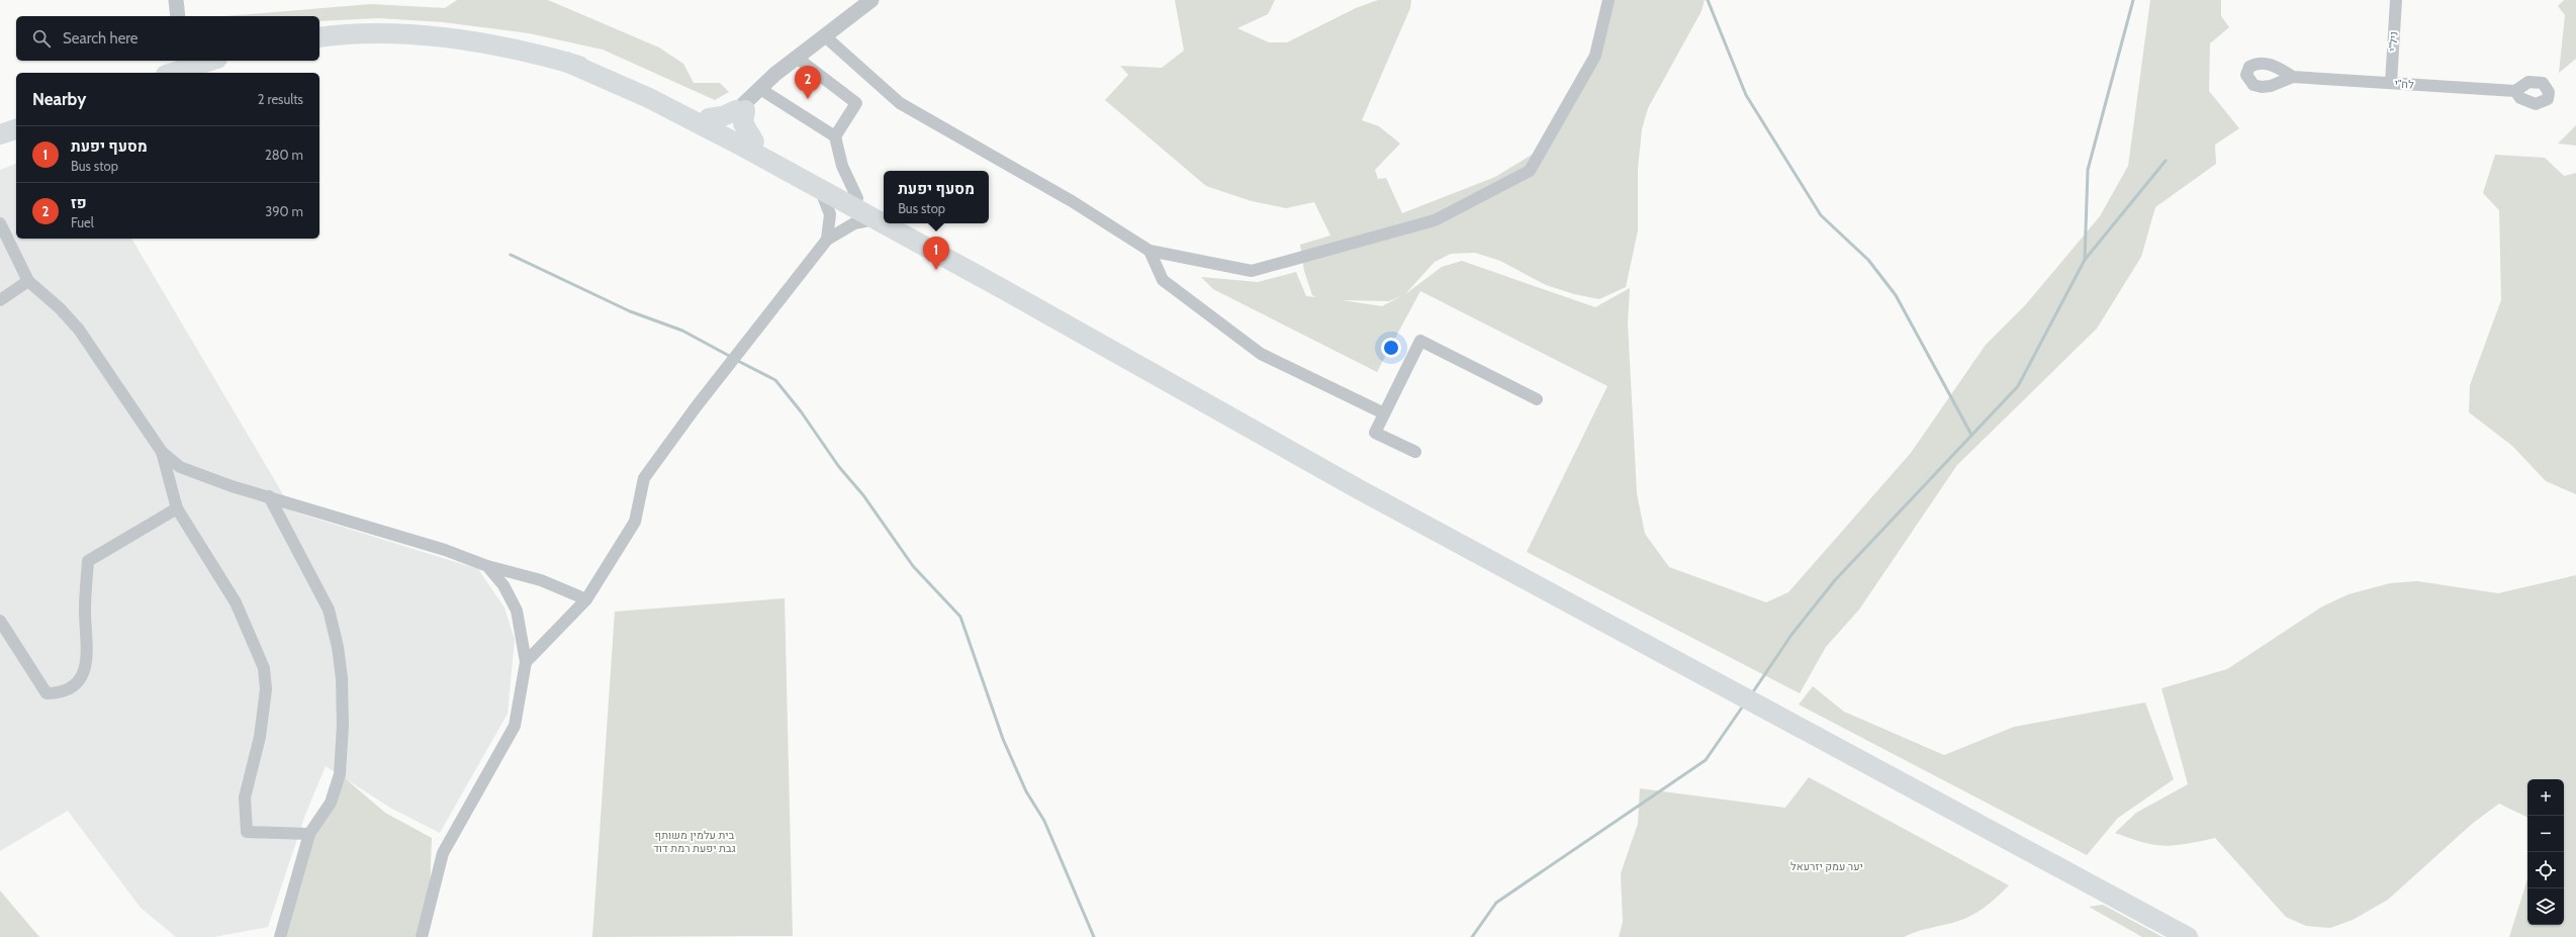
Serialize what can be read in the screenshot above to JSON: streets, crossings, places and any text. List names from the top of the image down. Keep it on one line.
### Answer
{"streets":{"street":["ניל\"י","לח\"י"]},"crossings":[["ניל\"י","לח\"י"]],"parks":["בית עלמין משותף גבת יפעת רמת דוד","יער עמק יזרעאל"],"page":{"search":"Search here","pins":["2","1"],"heading":["Nearby","2 results"],"list":[{"mark":"1","name":"מסעף יפעת","note":"Bus stop","value":"280 m"},{"mark":"2","name":"פז","note":"Fuel","value":"390 m"}],"popup":["מסעף יפעת","Bus stop"],"map_buttons":["+","−"]}}
